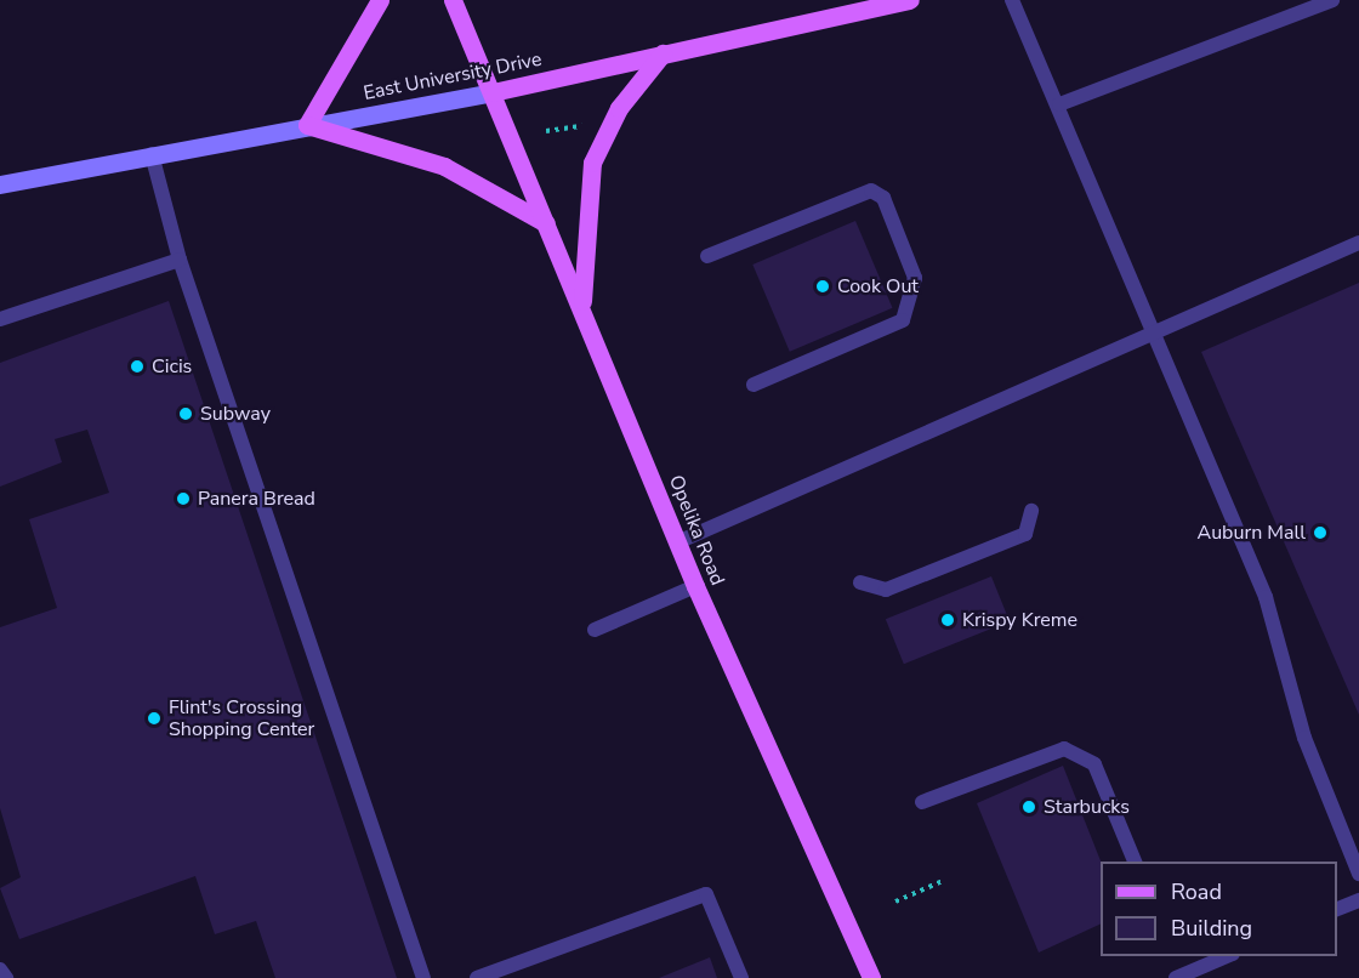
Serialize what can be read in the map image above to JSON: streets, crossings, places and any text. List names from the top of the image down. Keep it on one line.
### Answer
{"streets":{"main road":["East University Drive","Opelika Road"]},"crossings":[["East University Drive","Opelika Road"]],"places":["Cook Out","Cicis","Subway","Panera Bread","Auburn Mall","Krispy Kreme","Flint's Crossing Shopping Center","Starbucks"],"legend":["Road","Building"]}
